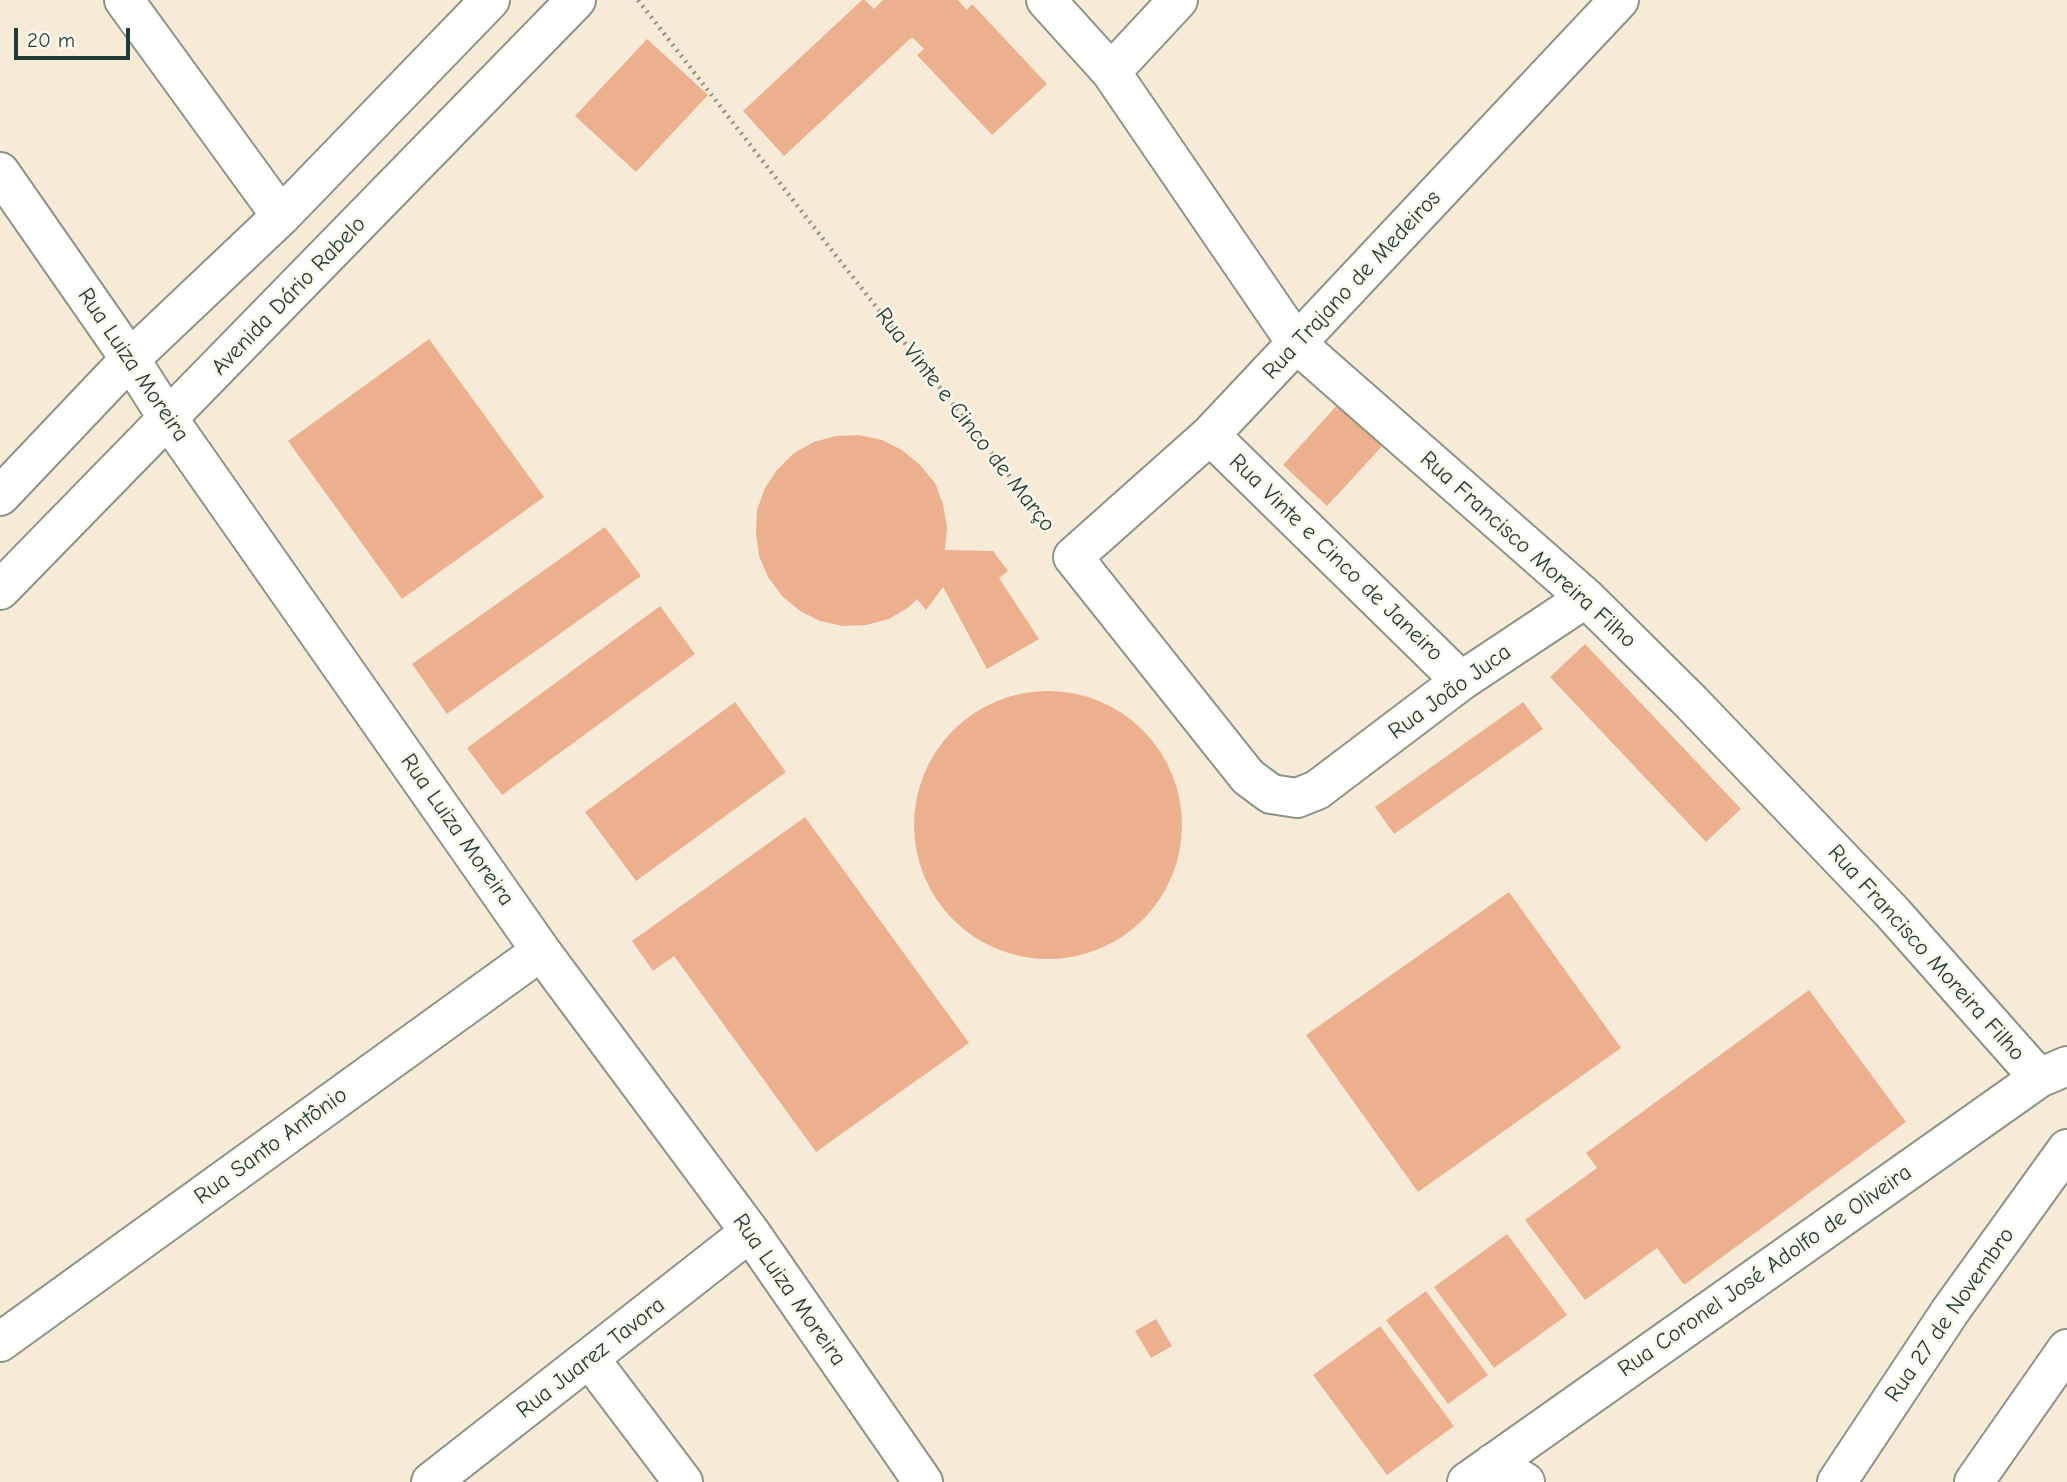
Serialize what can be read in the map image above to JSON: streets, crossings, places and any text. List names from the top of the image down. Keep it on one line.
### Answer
{"streets":{"street":["Rua Trajano de Medeiros","Avenida Dário Rabelo","Rua Luiza Moreira","Rua Francisco Moreira Filho","Rua Vinte e Cinco de Janeiro","Rua João Juca","Rua Santo Antônio","Rua Coronel José Adolfo de Oliveira","Rua 27 de Novembro","Rua Juarez Tavora"],"path":["Rua Vinte e Cinco de Março"]},"crossings":[["Rua Trajano de Medeiros","Rua Vinte e Cinco de Março"],["Rua Trajano de Medeiros","Rua Francisco Moreira Filho"],["Rua Trajano de Medeiros","Rua Vinte e Cinco de Janeiro"],["Rua Trajano de Medeiros","Rua João Juca"],["Avenida Dário Rabelo","Rua Luiza Moreira"],["Rua Luiza Moreira","Rua Santo Antônio"],["Rua Luiza Moreira","Rua Juarez Tavora"],["Rua Vinte e Cinco de Março","Rua João Juca"],["Rua Francisco Moreira Filho","Rua João Juca"],["Rua Francisco Moreira Filho","Rua Coronel José Adolfo de Oliveira"],["Rua Vinte e Cinco de Janeiro","Rua João Juca"]],"scale_bar":"20 m"}
